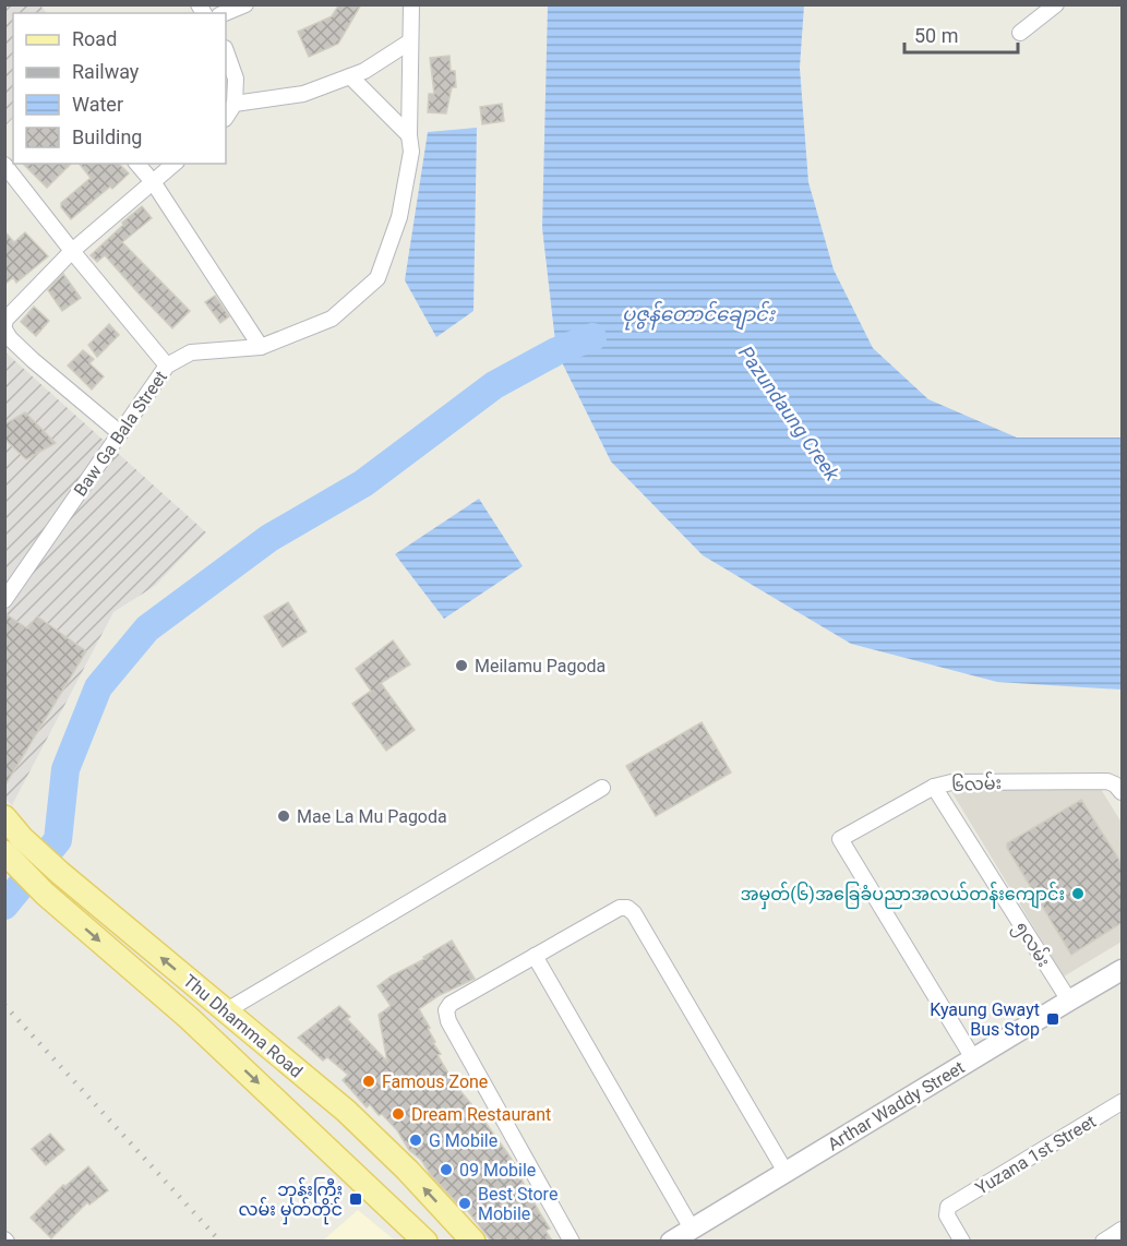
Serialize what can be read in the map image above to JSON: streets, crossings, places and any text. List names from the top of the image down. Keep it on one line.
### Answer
{"streets":{"main road":["Thu Dhamma Road","Arthar Waddy Street"],"street":["Baw Ga Bala Street","၆လမ်း","၅လမ်း","Yuzana 1st Street"]},"crossings":[["၆လမ်း","၅လမ်း"],["၆လမ်း","Arthar Waddy Street"],["၅လမ်း","Arthar Waddy Street"]],"water":["ပုဇွန်တောင်ချောင်း","Pazundaung Creek"],"places":{"other":["Meilamu Pagoda","Mae La Mu Pagoda","အမှတ်(၆)အခြေခံပညာအလယ်တန်းကျောင်း","Famous Zone","Dream Restaurant","G Mobile","09 Mobile","Best Store Mobile"],"transit":["Kyaung Gwayt Bus Stop","ဘုန်းကြီး လမ်း မှတ်တိုင်"]},"legend":["Road","Railway","Water","Building"],"scale_bar":"50 m"}
